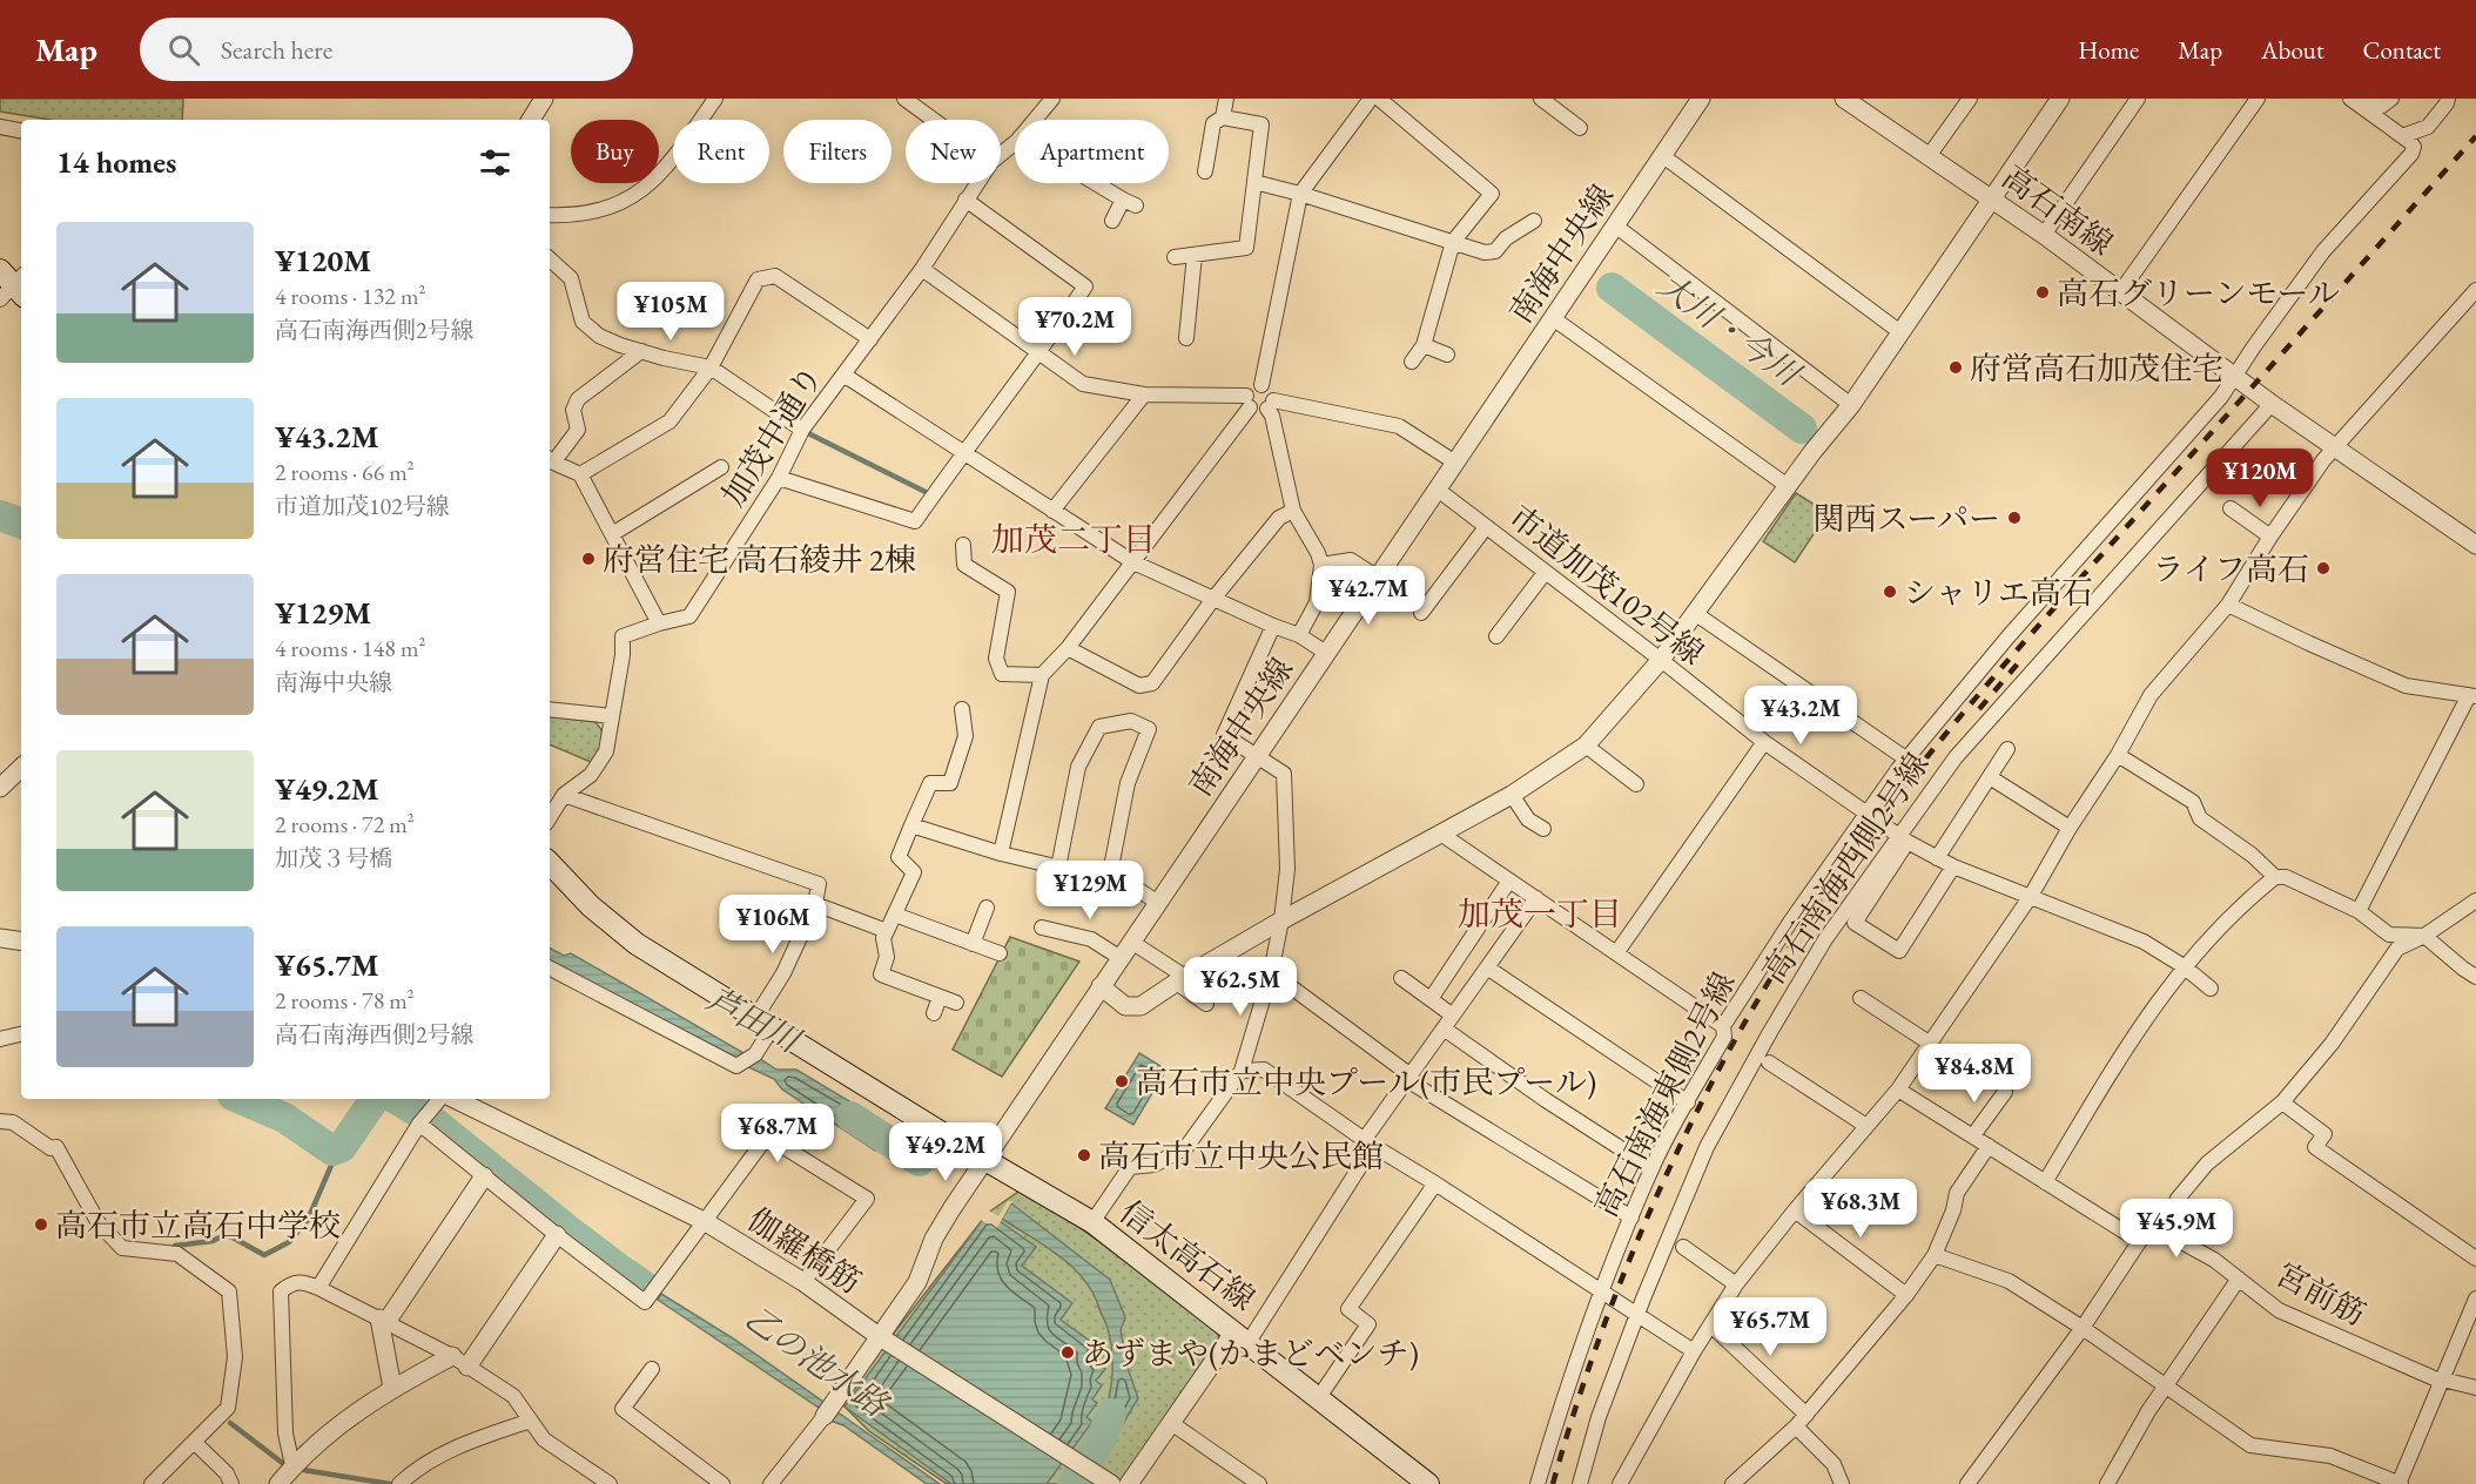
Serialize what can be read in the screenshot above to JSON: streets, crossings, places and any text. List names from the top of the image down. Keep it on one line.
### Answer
{"streets":{"main road":["信太高石線"],"street":["高石南線","南海中央線","加茂中通り","市道加茂102号線","高石南海西側2号線","高石南海東側2号線","伽羅橋筋","宮前筋"]},"crossings":[["高石南線","高石南海西側2号線"],["高石南線","高石南海東側2号線"],["南海中央線","市道加茂102号線"],["南海中央線","伽羅橋筋"],["南海中央線","信太高石線"],["市道加茂102号線","高石南海西側2号線"],["市道加茂102号線","高石南海東側2号線"]],"districts":["加茂二丁目","加茂一丁目"],"water":["大川・今川","芦田川","乙の池水路"],"places":["高石グリーンモール","府営高石加茂住宅","関西スーパー","府営住宅 高石綾井 2棟","ライフ高石","シャリエ高石","高石市立中央プール(市民プール)","高石市立中央公民館","高石市立高石中学校","あずまや(かまどベンチ)"],"page":{"header":"Map","search":"Search here","nav":["Home","Map","About","Contact"],"chip":["Buy","Rent","Filters","New","Apartment"],"heading":"14 homes","list":[{"name":"¥120M","note":"4 rooms · 132 m² · 高石南海西側2号線"},{"name":"¥43.2M","note":"2 rooms · 66 m² · 市道加茂102号線"},{"name":"¥129M","note":"4 rooms · 148 m² · 南海中央線"},{"name":"¥49.2M","note":"2 rooms · 72 m² · 加茂３号橋"},{"name":"¥65.7M","note":"2 rooms · 78 m² · 高石南海西側2号線"}],"price":["¥105M","¥70.2M","¥120M","¥42.7M","¥43.2M","¥129M","¥106M","¥62.5M","¥84.8M","¥68.7M","¥49.2M","¥68.3M","¥45.9M","¥65.7M"]}}
